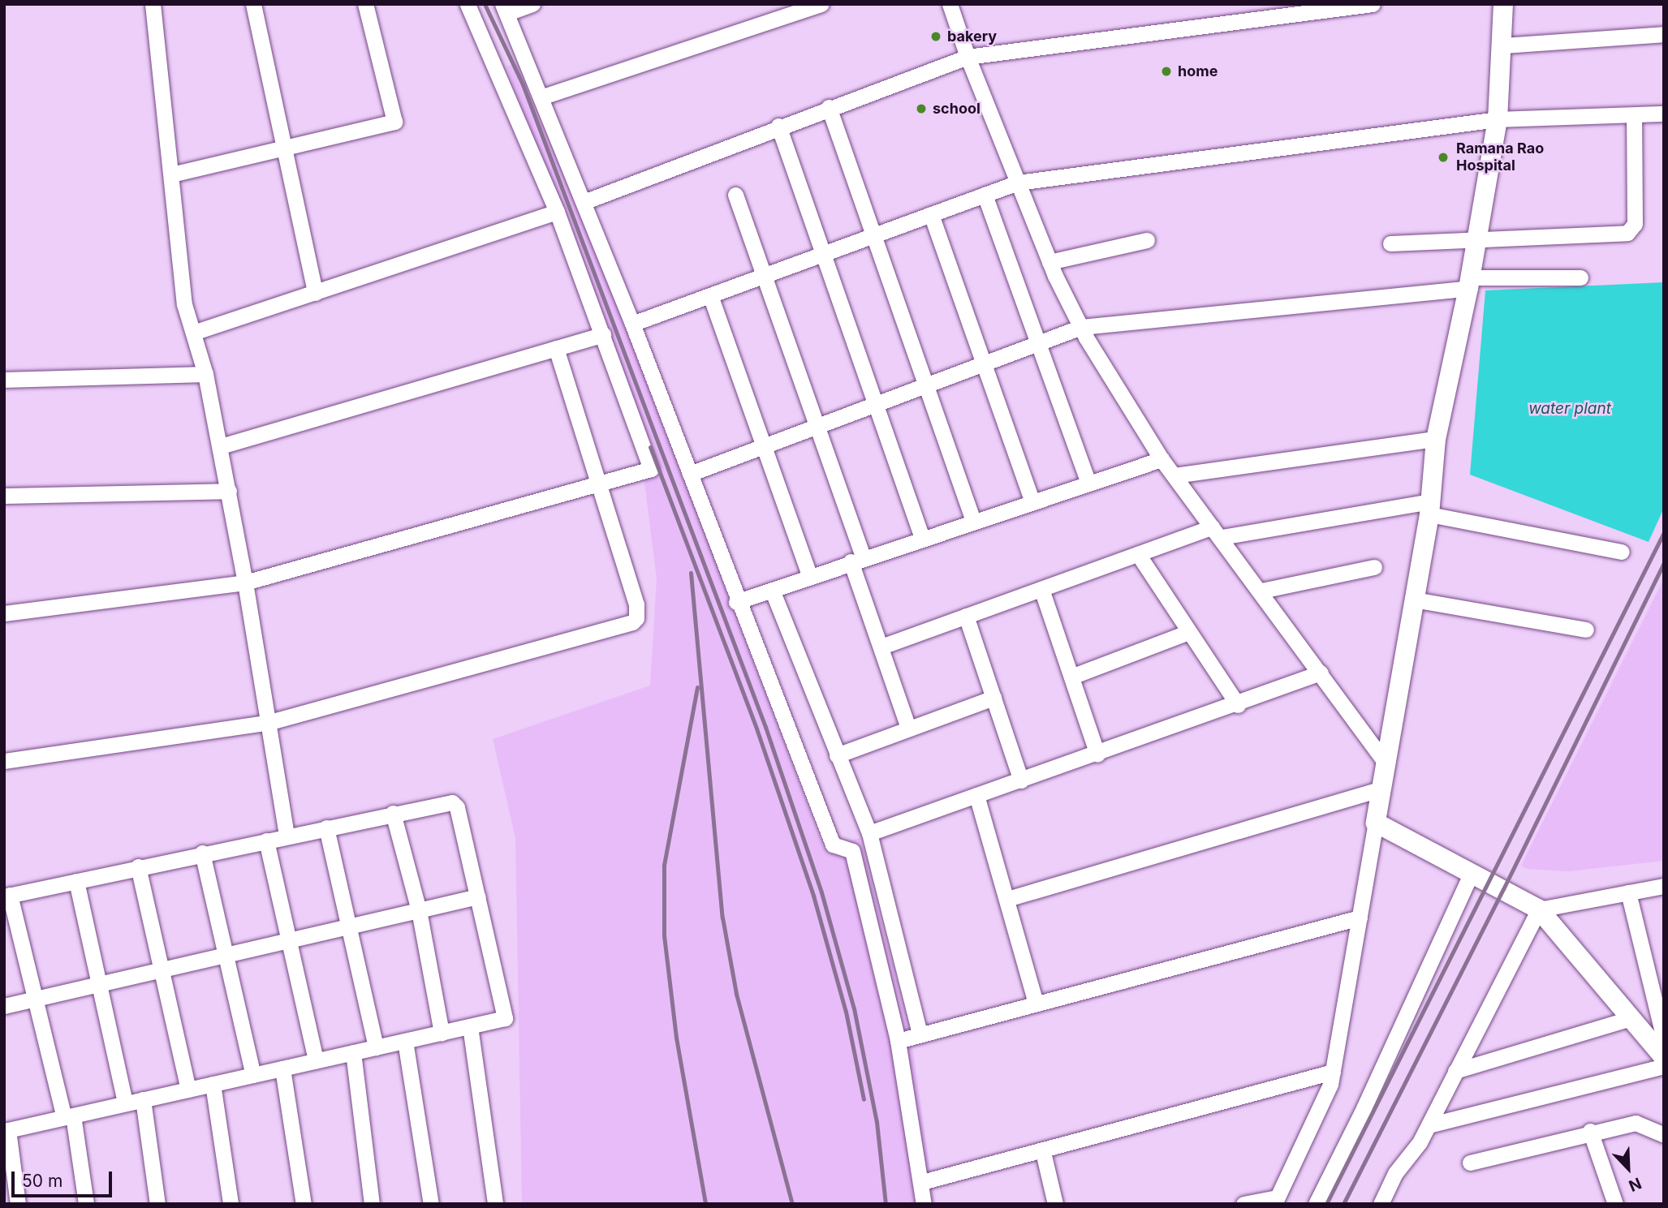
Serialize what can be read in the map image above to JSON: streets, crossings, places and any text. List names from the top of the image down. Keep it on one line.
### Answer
{"water":["water plant"],"places":["bakery","home","school","Ramana Rao Hospital"],"scale_bar":"50 m","north":"bottom right"}
